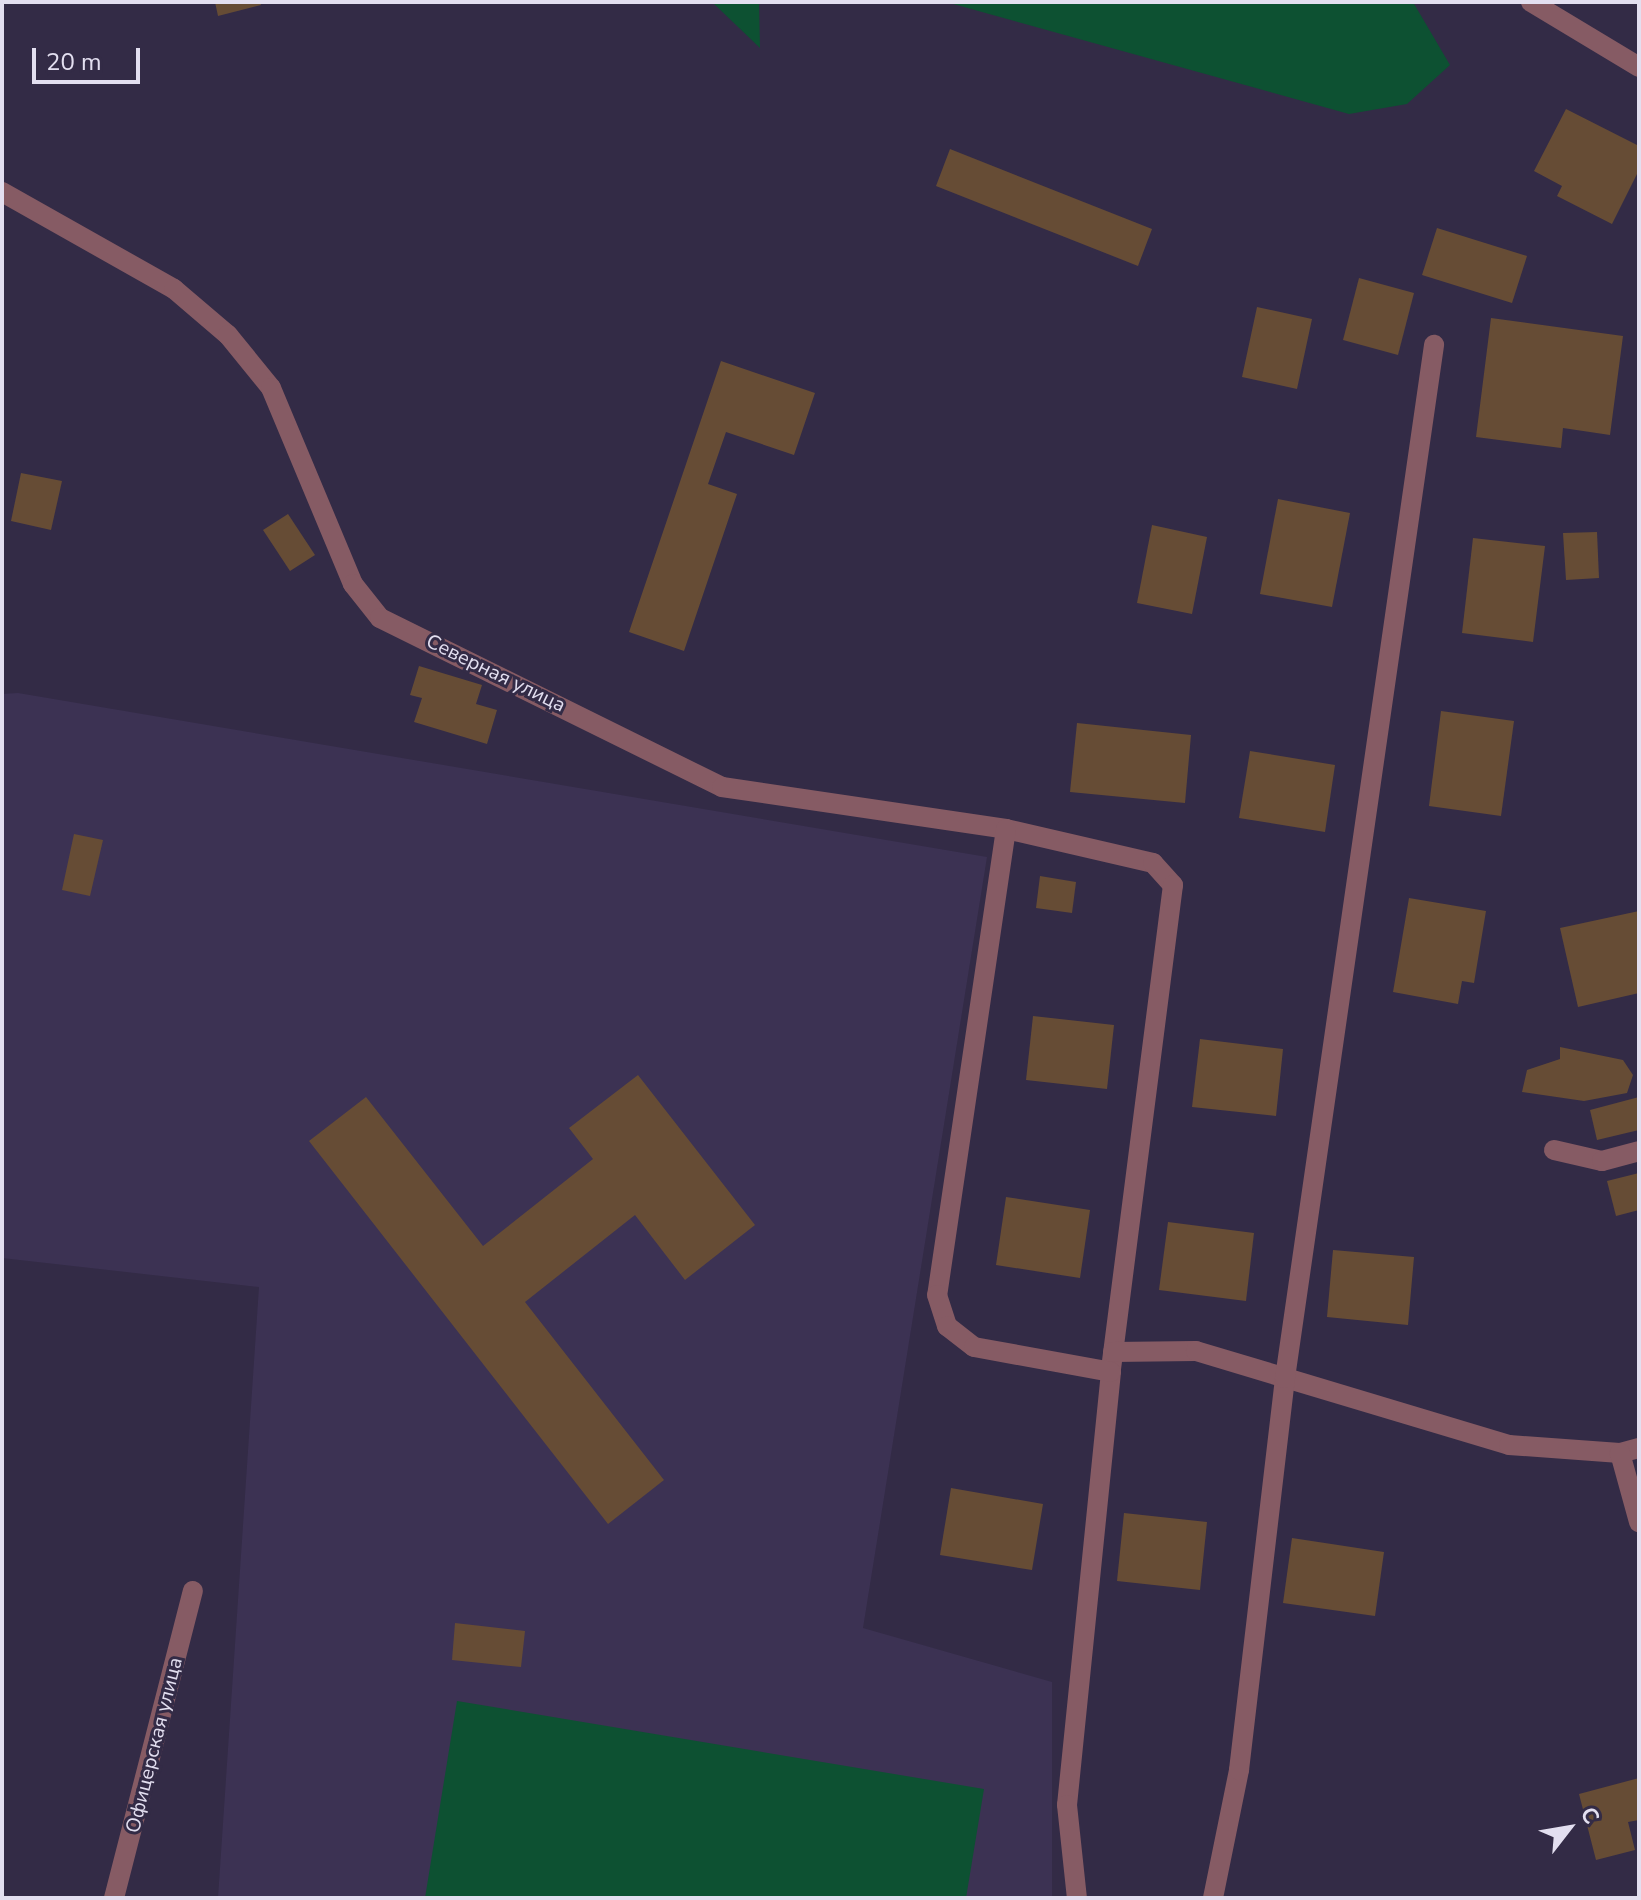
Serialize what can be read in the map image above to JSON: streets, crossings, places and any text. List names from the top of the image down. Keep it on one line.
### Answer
{"streets":{"street":["Северная улица","Офицерская улица"]},"scale_bar":"20 m","north":"top right"}
